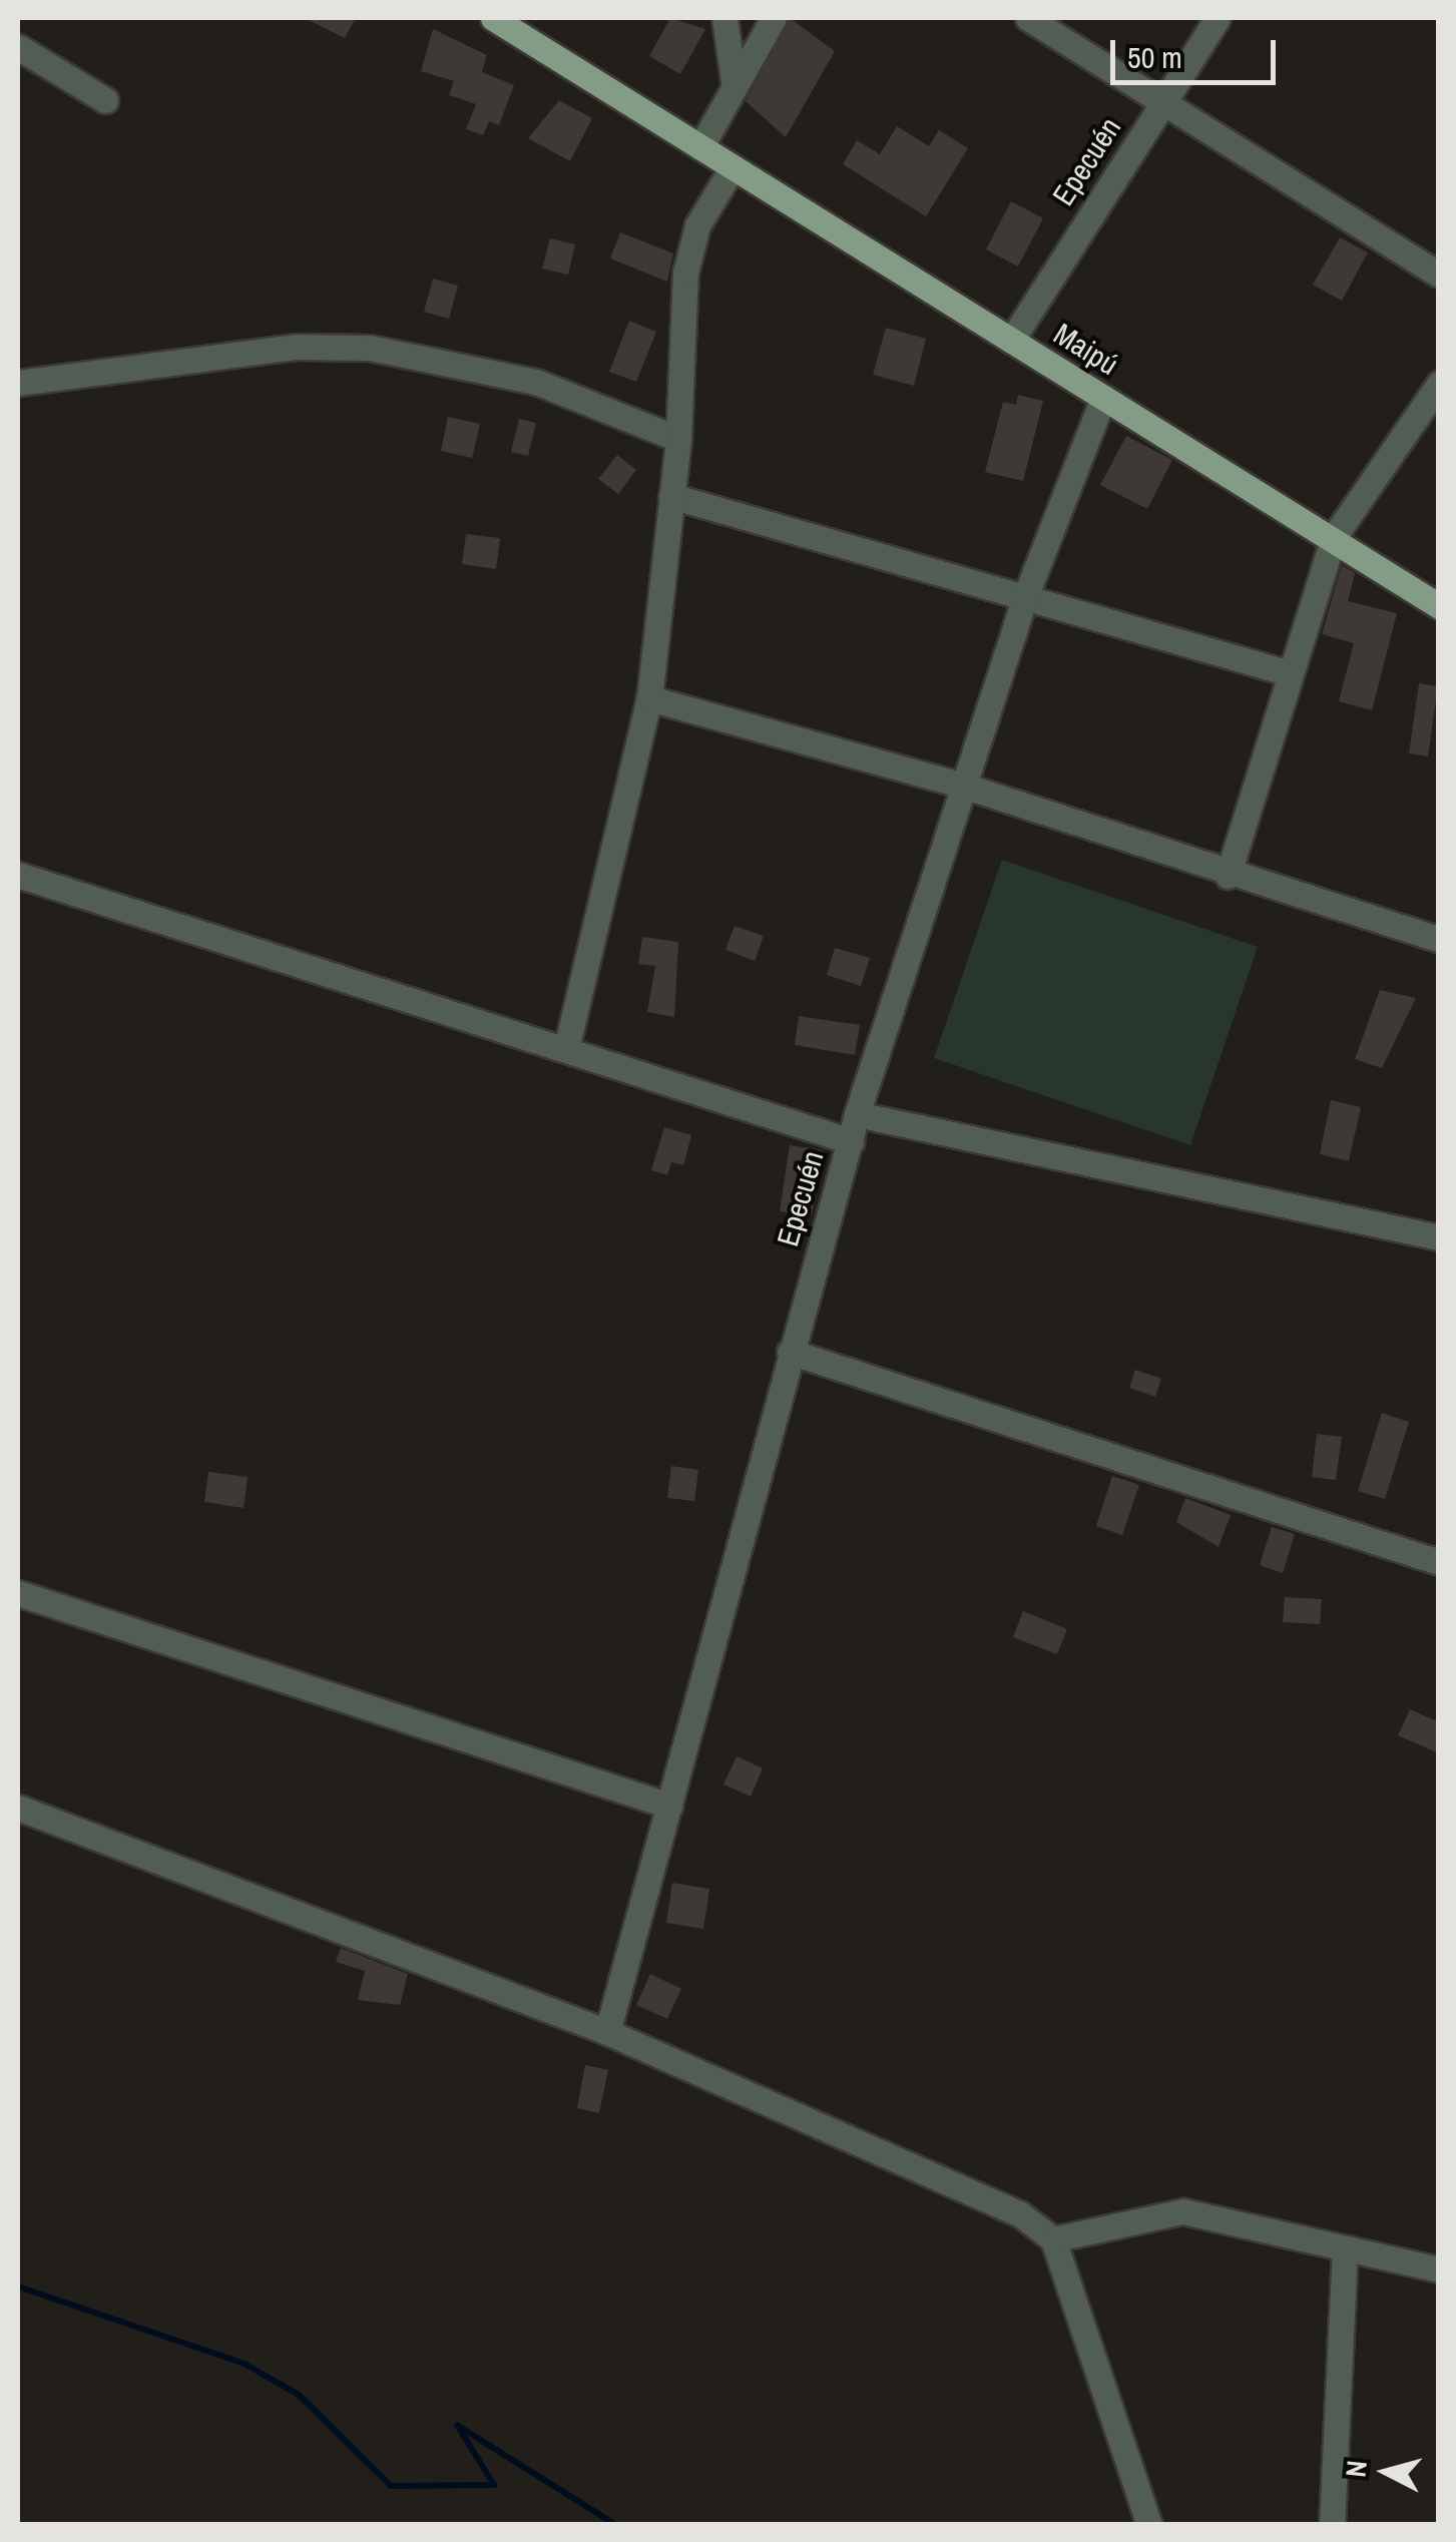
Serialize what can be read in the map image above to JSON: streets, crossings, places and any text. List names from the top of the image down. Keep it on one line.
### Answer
{"streets":{"main road":["Maipú"],"street":["Epecuén"]},"crossings":[["Epecuén","Maipú"]],"scale_bar":"50 m","north":"left"}
